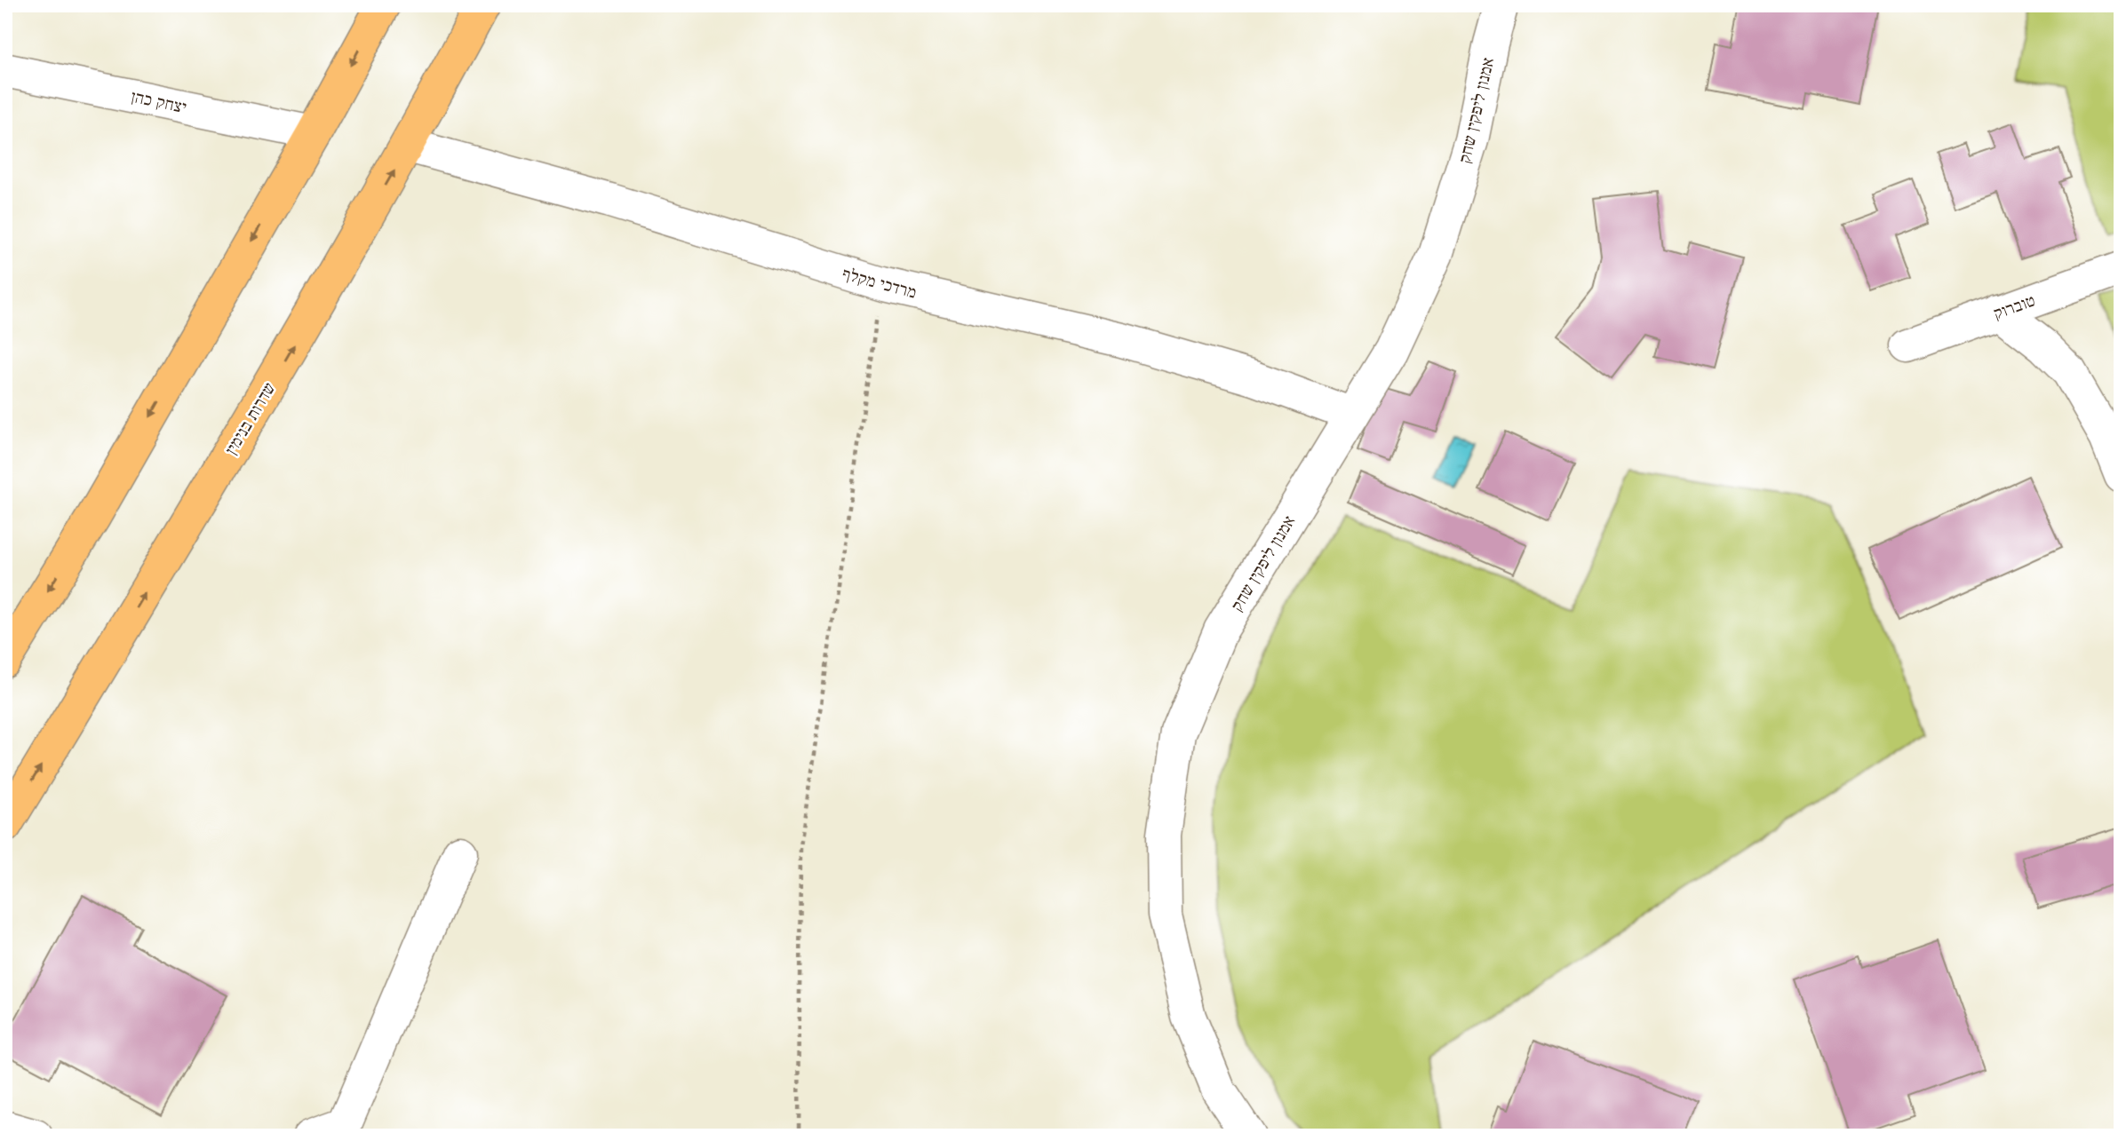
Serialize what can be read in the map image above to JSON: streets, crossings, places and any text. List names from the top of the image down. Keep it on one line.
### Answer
{"streets":{"main road":["שדרות בנימין"],"street":["יצחק כהן","אמנון ליפקין שחק","מרדכי מקלף","טוברוק"]},"crossings":[["אמנון ליפקין שחק","מרדכי מקלף"],["מרדכי מקלף","שדרות בנימין"]]}
